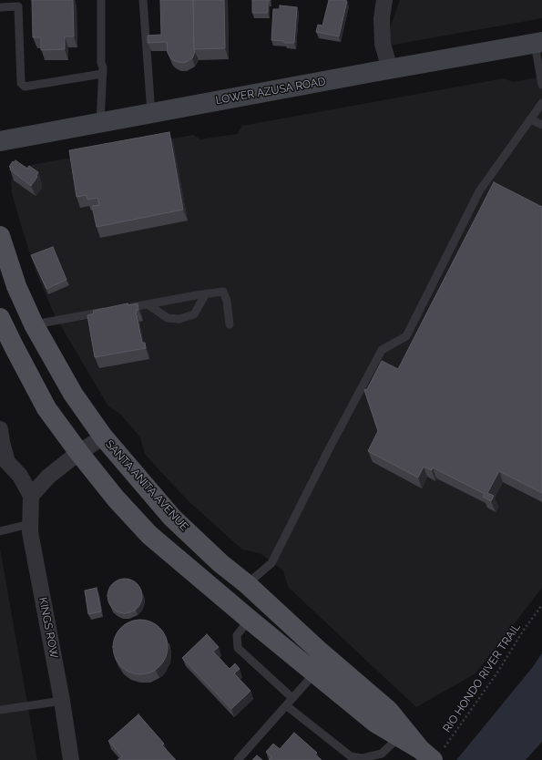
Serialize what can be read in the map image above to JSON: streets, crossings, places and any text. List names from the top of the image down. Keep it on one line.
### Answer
{"streets":{"main road":["LOWER AZUSA ROAD","SANTA ANITA AVENUE"],"street":["KINGS ROW"],"path":["RIO HONDO RIVER TRAIL"]},"crossings":[["SANTA ANITA AVENUE","RIO HONDO RIVER TRAIL"]]}
